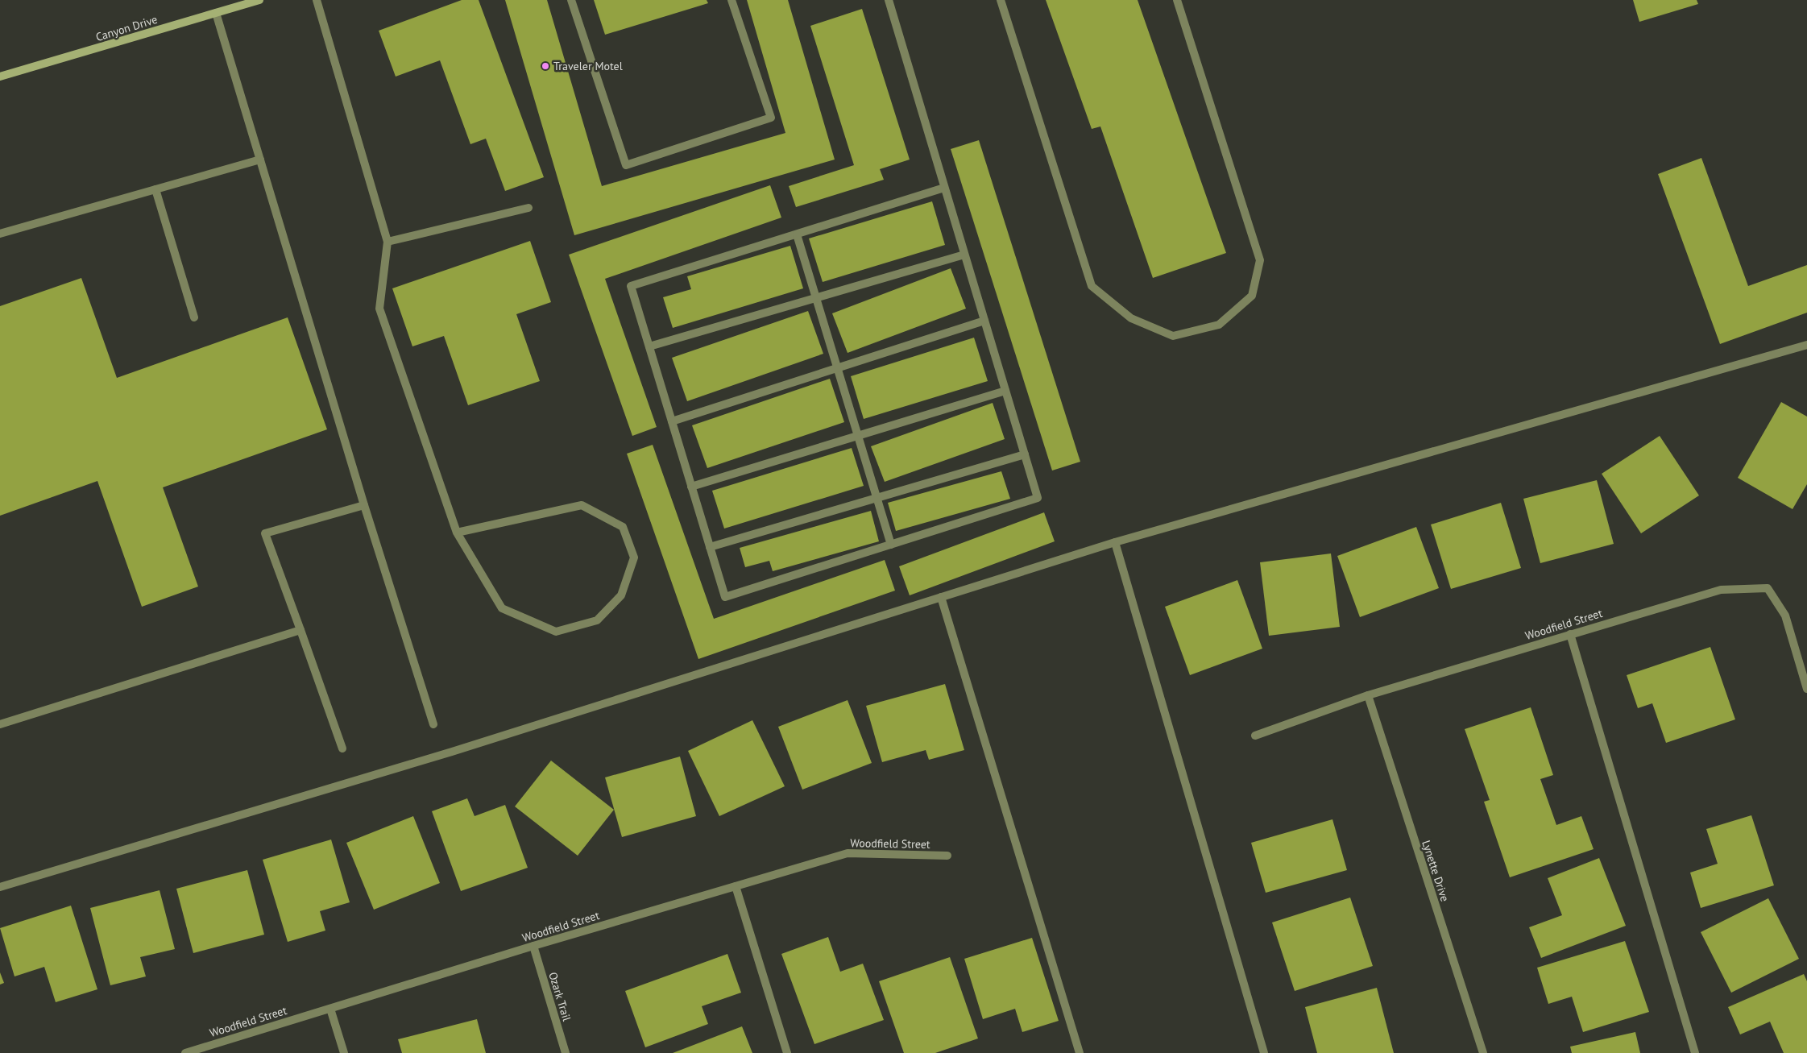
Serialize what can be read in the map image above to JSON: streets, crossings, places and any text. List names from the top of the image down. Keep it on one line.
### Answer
{"streets":{"main road":["Canyon Drive"],"street":["Woodfield Street","Lynette Drive","Ozark Trail"]},"crossings":[["Woodfield Street","Lynette Drive"],["Woodfield Street","Ozark Trail"]],"places":["Traveler Motel"]}
